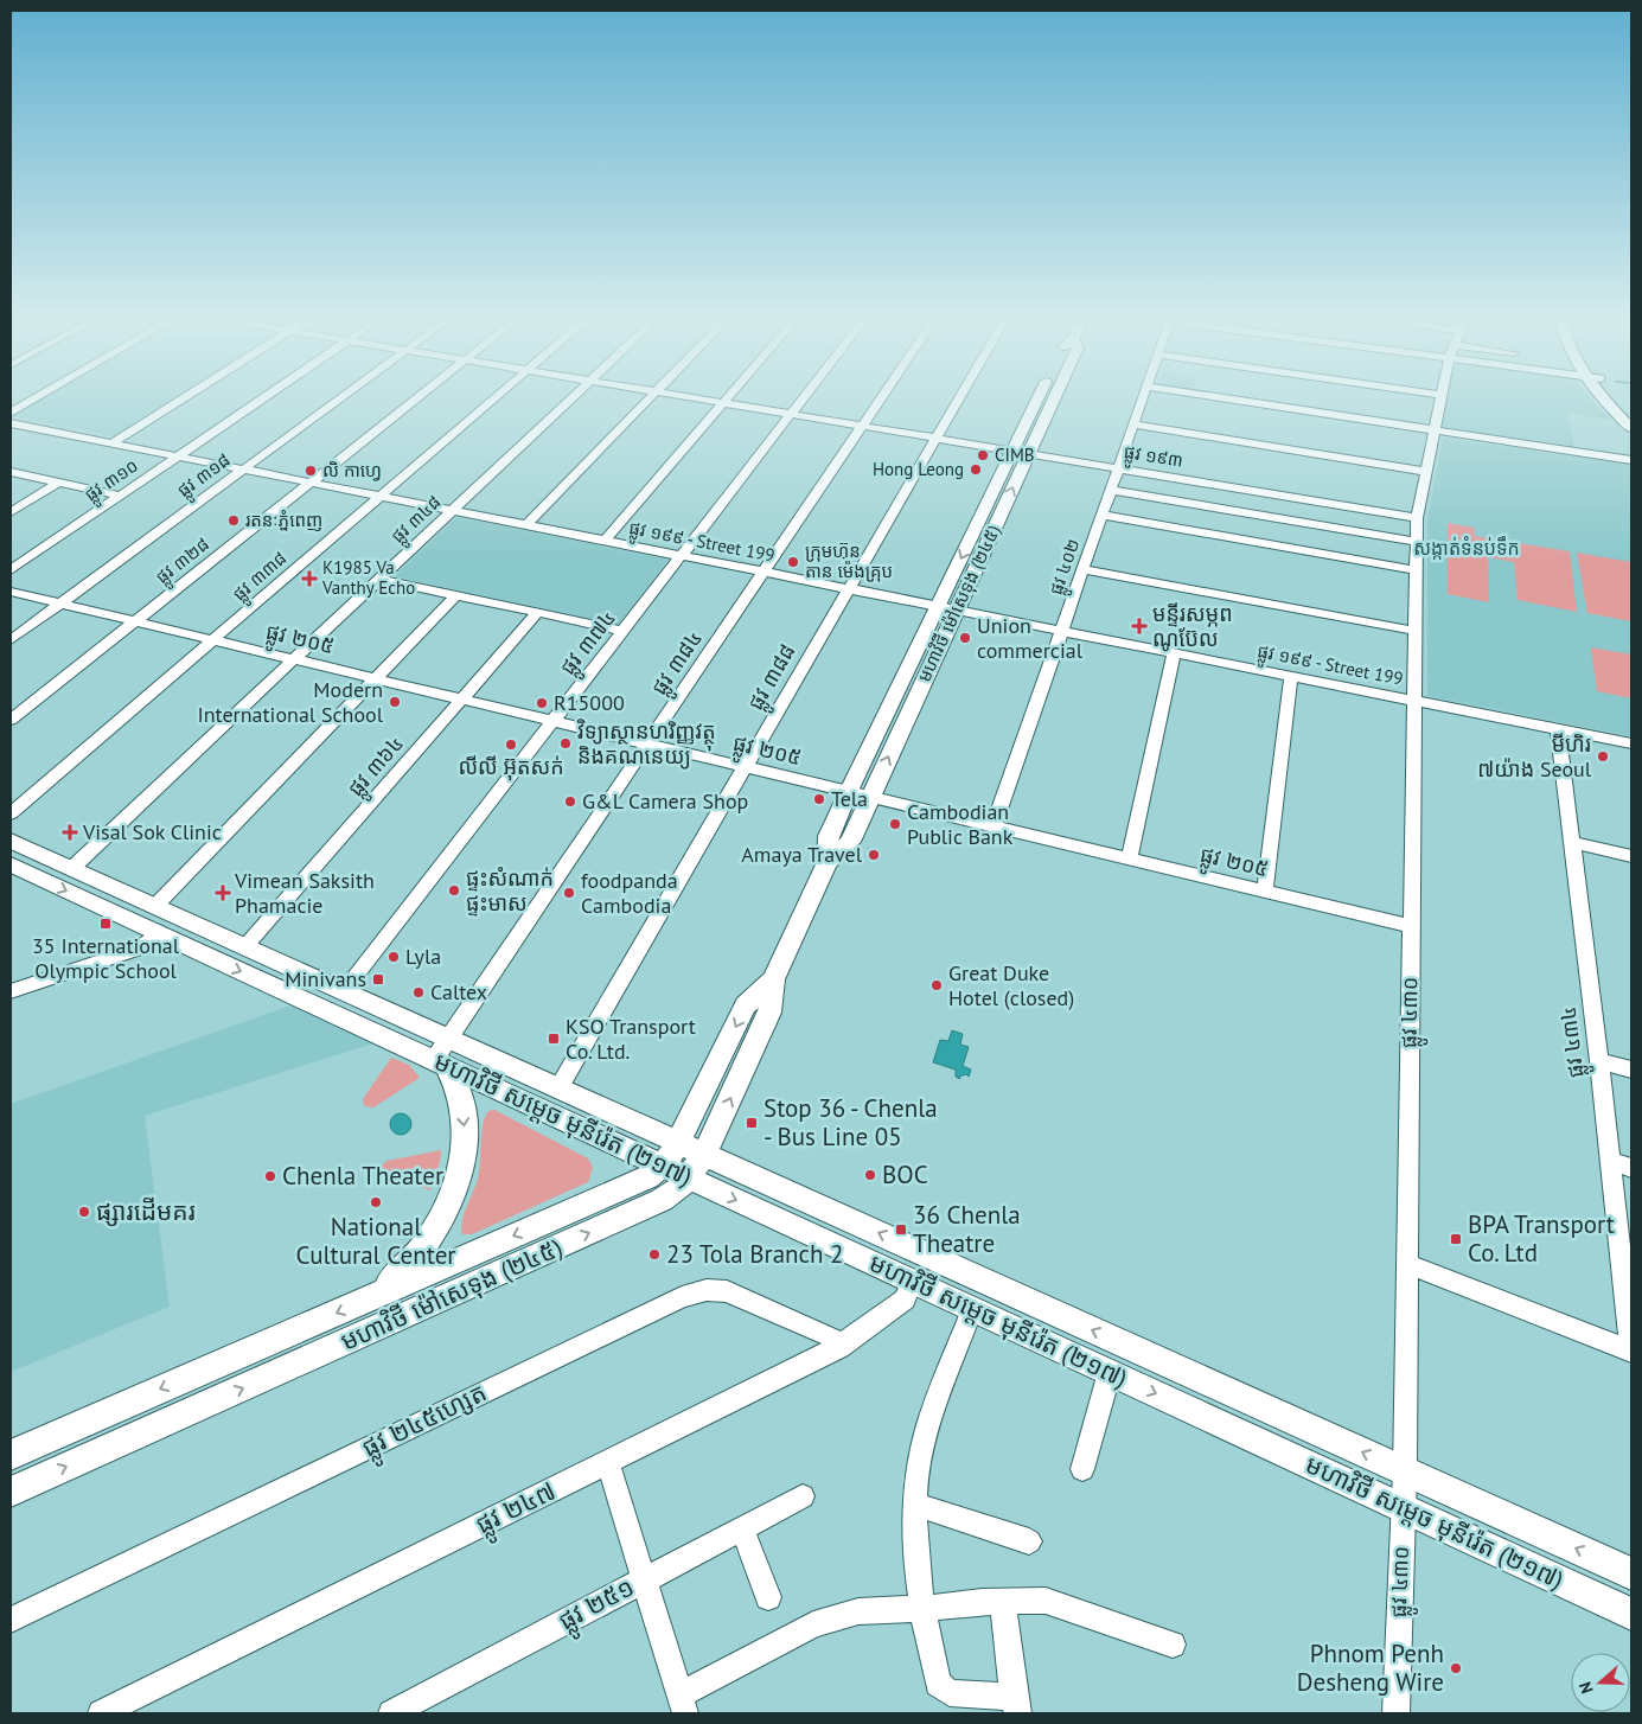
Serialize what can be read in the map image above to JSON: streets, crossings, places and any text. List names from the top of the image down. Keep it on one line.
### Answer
{"streets":{"main road":["មហាវិថី ម៉ៅសេទុង (២៤៥)","មហាវិថី សម្តេច មុនីរ៉េត (២១៧)"],"street":["ផ្លូវ ១៩៣","ផ្លូវ ៣១៨","ផ្លូវ ៣១០","ផ្លូវ ៣៤៨","ផ្លូវ ១៩៩ - Street 199","ផ្លូវ ៣២៨","ផ្លូវ ៤០២","ផ្លូវ ៣៣៨","ផ្លូវ ២០៥","ផ្លូវ ៣៧៤","ផ្លូវ ៣៨៤","ផ្លូវ ៣៨៨","ផ្លូវ ៣៦៤","ផ្លូវ ៤៣០","ផ្លូវ ៤៣៤","ផ្លូវ ២៤៥ហ្សេត","ផ្លូវ ២៤៧","ផ្លូវ ២៥១"]},"crossings":[["ផ្លូវ ១៩៣","ផ្លូវ ៤០២"],["ផ្លូវ ១៩៣","មហាវិថី ម៉ៅសេទុង (២៤៥)"],["ផ្លូវ ១៩៣","ផ្លូវ ៣៧៤"],["ផ្លូវ ១៩៣","ផ្លូវ ៣៨៤"],["ផ្លូវ ១៩៣","ផ្លូវ ៣៨៨"],["ផ្លូវ ១៩៣","ផ្លូវ ៤៣០"],["ផ្លូវ ៣១៨","ផ្លូវ ១៩៩ - Street 199"],["ផ្លូវ ៣១៨","ផ្លូវ ២០៥"],["ផ្លូវ ៣១០","ផ្លូវ ១៩៩ - Street 199"],["ផ្លូវ ៣៤៨","ផ្លូវ ១៩៩ - Street 199"],["ផ្លូវ ៣៤៨","ផ្លូវ ២០៥"],["ផ្លូវ ៣៤៨","មហាវិថី សម្តេច មុនីរ៉េត (២១៧)"],["ផ្លូវ ១៩៩ - Street 199","ផ្លូវ ៣២៨"],["ផ្លូវ ១៩៩ - Street 199","ផ្លូវ ៤០២"],["ផ្លូវ ១៩៩ - Street 199","ផ្លូវ ៣៣៨"],["ផ្លូវ ១៩៩ - Street 199","មហាវិថី ម៉ៅសេទុង (២៤៥)"],["ផ្លូវ ១៩៩ - Street 199","ផ្លូវ ៣៧៤"],["ផ្លូវ ១៩៩ - Street 199","ផ្លូវ ៣៨៤"],["ផ្លូវ ១៩៩ - Street 199","ផ្លូវ ៣៨៨"],["ផ្លូវ ១៩៩ - Street 199","ផ្លូវ ៤៣០"],["ផ្លូវ ១៩៩ - Street 199","ផ្លូវ ៤៣៤"],["ផ្លូវ ៣២៨","ផ្លូវ ២០៥"],["ផ្លូវ ៤០២","ផ្លូវ ២០៥"],["ផ្លូវ ៣៣៨","ផ្លូវ ២០៥"],["មហាវិថី ម៉ៅសេទុង (២៤៥)","ផ្លូវ ២០៥"],["មហាវិថី ម៉ៅសេទុង (២៤៥)","មហាវិថី សម្តេច មុនីរ៉េត (២១៧)"],["ផ្លូវ ២០៥","ផ្លូវ ៣៧៤"],["ផ្លូវ ២០៥","ផ្លូវ ៣៨៤"],["ផ្លូវ ២០៥","ផ្លូវ ៣៨៨"],["ផ្លូវ ២០៥","ផ្លូវ ៣៦៤"],["ផ្លូវ ២០៥","ផ្លូវ ៤៣០"],["ផ្លូវ ៣៧៤","មហាវិថី សម្តេច មុនីរ៉េត (២១៧)"],["ផ្លូវ ៣៨៤","មហាវិថី សម្តេច មុនីរ៉េត (២១៧)"],["ផ្លូវ ៣៨៨","មហាវិថី សម្តេច មុនីរ៉េត (២១៧)"],["ផ្លូវ ៣៦៤","មហាវិថី សម្តេច មុនីរ៉េត (២១៧)"],["ផ្លូវ ៤៣០","មហាវិថី សម្តេច មុនីរ៉េត (២១៧)"],["មហាវិថី សម្តេច មុនីរ៉េត (២១៧)","ផ្លូវ ២៤៧"],["ផ្លូវ ២៤៥ហ្សេត","ផ្លូវ ២៤៧"]],"districts":["សង្កាត់ទំនប់ទឹក"],"places":{"other":["CIMB","Hong Leong","លិ កាហ្វេ","រតនៈភ្នំពេញ","ក្រុមហ៊ុន តាន ម៉េងគ្រុប","Union commercial","Modern International School","R15000","វិទ្យាស្ថានហរិញ្ញវត្ថុ និងគណនេយ្យ","លីលី អ៊ុតសក់","មីហិរ ៧យ៉ាង Seoul","Tela","G&L Camera Shop","Cambodian Public Bank","Amaya Travel","ផ្ទះសំណាក់ ផ្ទះមាស","foodpanda Cambodia","Lyla","Great Duke Hotel (closed)","Caltex","BOC","Chenla Theater","National Cultural Center","ផ្សារដើមគរ","23 Tola Branch 2","Phnom Penh Desheng Wire"],"health":["K1985 Va Vanthy Echo","មន្ទីរសម្ភព ណូប៊ែល","Visal Sok Clinic","Vimean Saksith Phamacie"],"transit":["35 International Olympic School","Minivans","KSO Transport Co. Ltd.","Stop 36 - Chenla - Bus Line 05","36 Chenla Theatre","BPA Transport Co. Ltd"]},"north":"left"}
